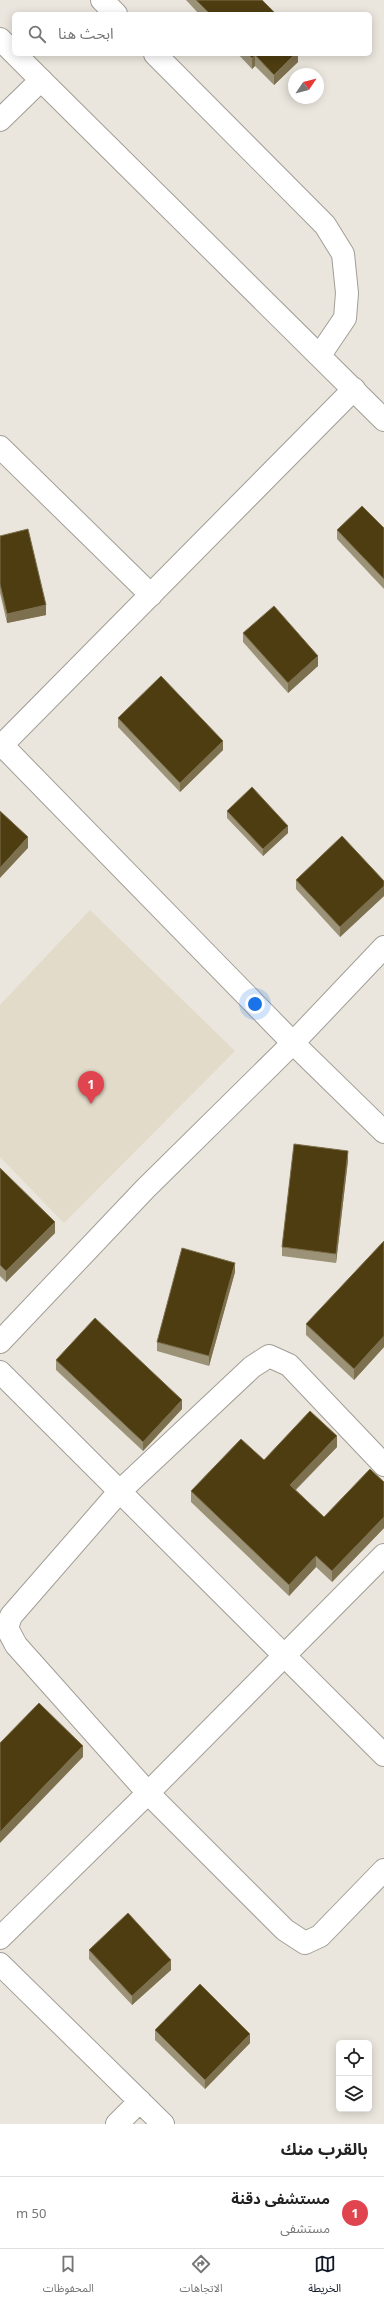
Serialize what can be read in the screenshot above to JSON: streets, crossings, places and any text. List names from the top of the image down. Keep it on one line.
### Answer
{"north":"top right","page":{"search":"ابحث هنا","pins":"1","heading":"بالقرب منك","list":[{"mark":"1","name":"مستشفى دقنة","note":"مستشفى","value":"50 m"}],"nav":["الخريطة","الاتجاهات","المحفوظات"]}}
